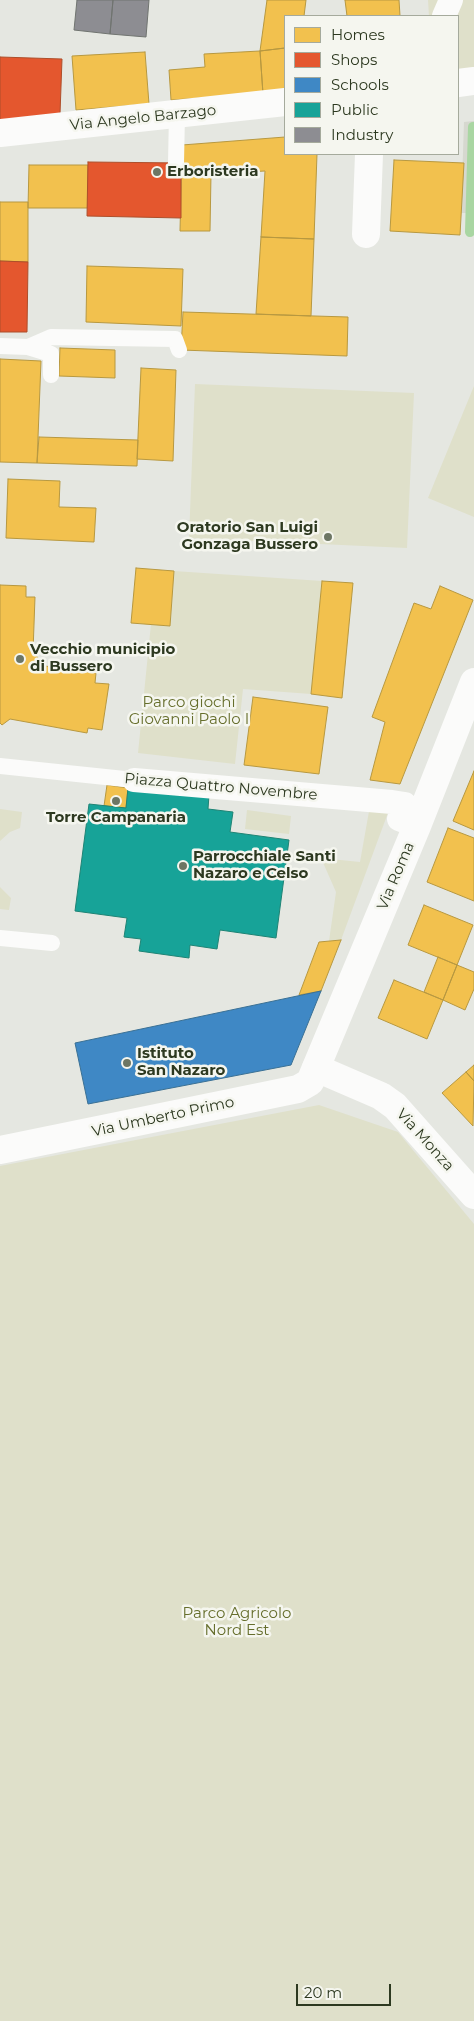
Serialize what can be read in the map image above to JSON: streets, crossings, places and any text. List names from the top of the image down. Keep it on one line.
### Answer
{"streets":{"street":["Via Angelo Barzago","Piazza Quattro Novembre","Via Roma","Via Umberto Primo","Via Monza"]},"crossings":[["Piazza Quattro Novembre","Via Roma"],["Via Roma","Via Umberto Primo"],["Via Roma","Via Monza"],["Via Umberto Primo","Via Monza"]],"parks":["Parco giochi Giovanni Paolo I","Parco Agricolo Nord Est"],"places":["Erboristeria","Oratorio San Luigi Gonzaga Bussero","Vecchio municipio di Bussero","Torre Campanaria","Parrocchiale Santi Nazaro e Celso","Istituto San Nazaro"],"legend":["Homes","Shops","Schools","Public","Industry"],"scale_bar":"20 m"}
